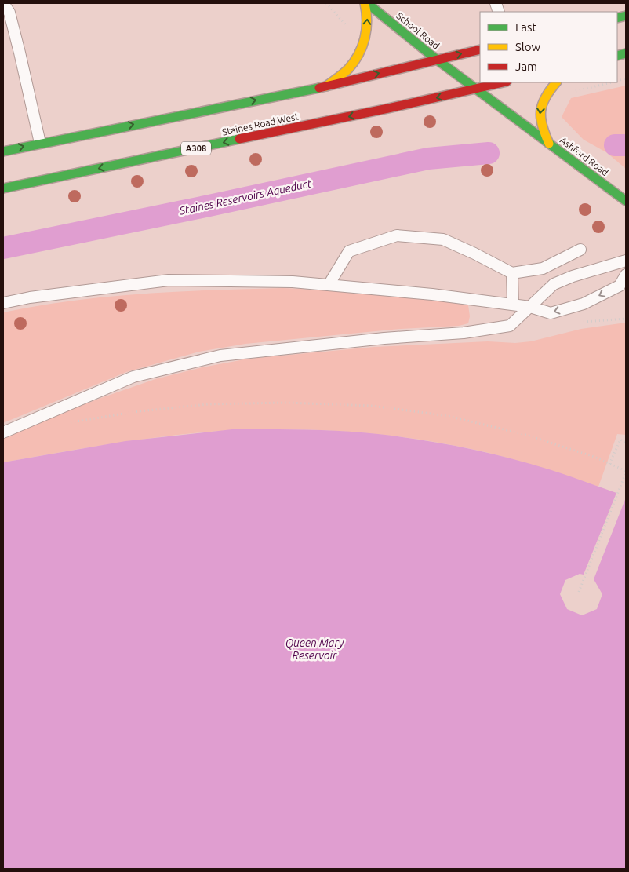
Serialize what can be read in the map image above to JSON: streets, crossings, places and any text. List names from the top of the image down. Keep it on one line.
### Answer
{"streets":{"main road":["School Road","Staines Road West","A308","Ashford Road"]},"crossings":[["School Road","Staines Road West"],["School Road","A308"],["School Road","Ashford Road"],["Staines Road West","A308"],["Staines Road West","Ashford Road"],["A308","Ashford Road"]],"water":["Staines Reservoirs Aqueduct","Queen Mary Reservoir"],"legend":["Fast","Slow","Jam"]}
